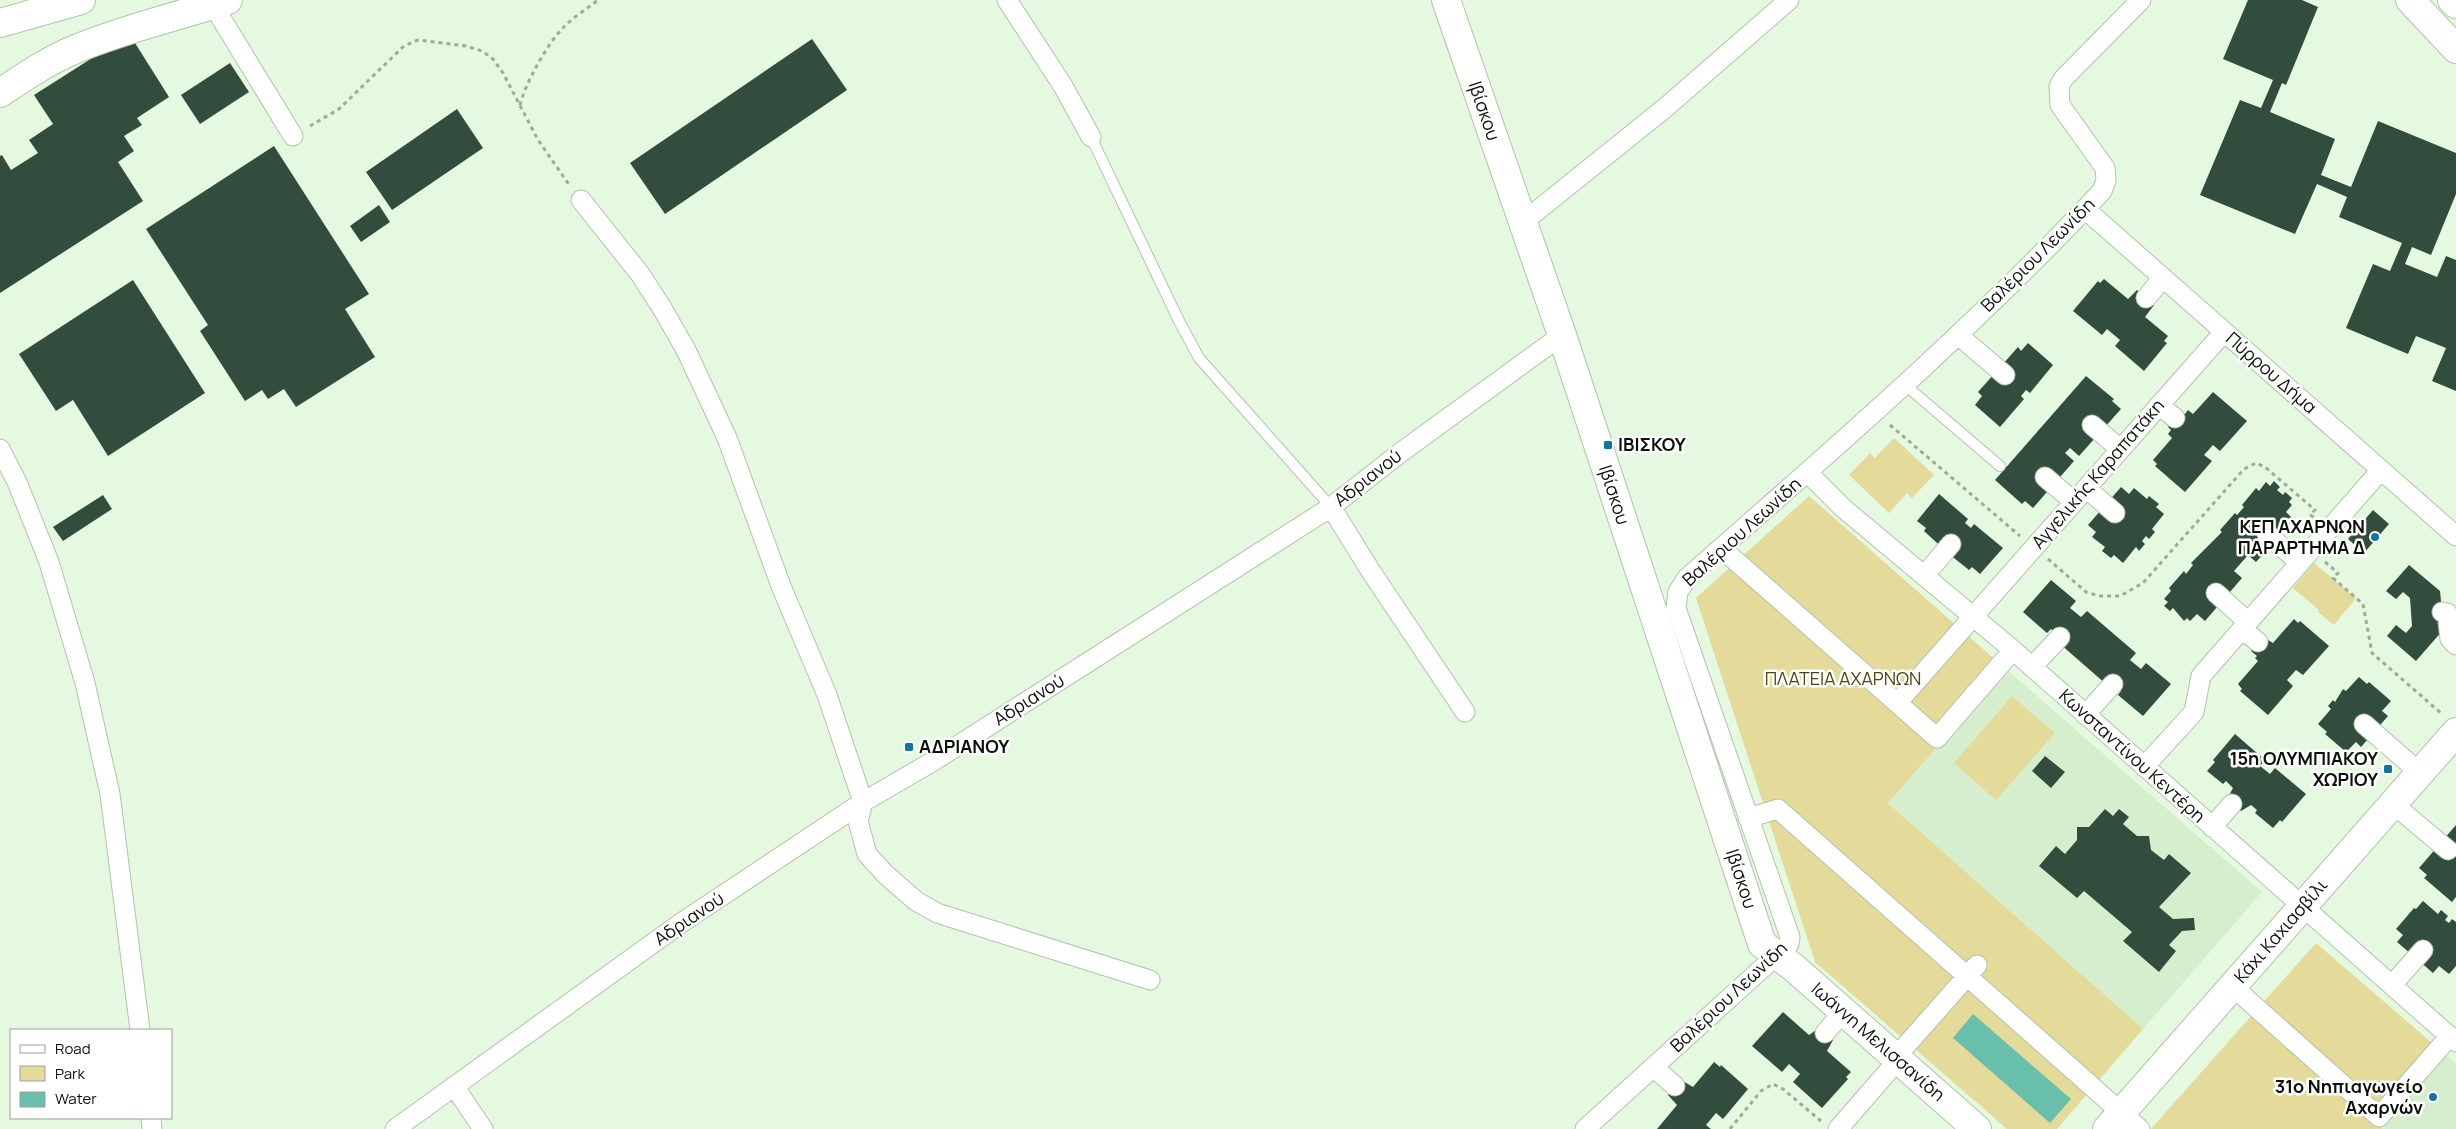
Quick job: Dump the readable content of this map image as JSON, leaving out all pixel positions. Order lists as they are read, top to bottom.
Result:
{
  "streets": {
    "street": [
      "Ιβίσκου",
      "Βαλέριου Λεωνίδη",
      "Πύρρου Δήμα",
      "Αγγελικής Καραπατάκη",
      "Αδριανού",
      "Κωνσταντίνου Κεντέρη",
      "Κάχι Καχιασβίλι",
      "Ιωάννη Μελισσανίδη"
    ]
  },
  "crossings": [
    ["Ιβίσκου", "Βαλέριου Λεωνίδη"],
    ["Ιβίσκου", "Αδριανού"],
    ["Ιβίσκου", "Ιωάννη Μελισσανίδη"],
    ["Βαλέριου Λεωνίδη", "Πύρρου Δήμα"],
    ["Βαλέριου Λεωνίδη", "Κωνσταντίνου Κεντέρη"],
    ["Βαλέριου Λεωνίδη", "Ιωάννη Μελισσανίδη"],
    ["Πύρρου Δήμα", "Αγγελικής Καραπατάκη"],
    ["Αγγελικής Καραπατάκη", "Κωνσταντίνου Κεντέρη"],
    ["Κωνσταντίνου Κεντέρη", "Κάχι Καχιασβίλι"]
  ],
  "parks": ["ΠΛΑΤΕΙΑ ΑΧΑΡΝΩΝ"],
  "places": {
    "transit": ["ΙΒΙΣΚΟΥ", "ΑΔΡΙΑΝΟΥ", "15η ΟΛΥΜΠΙΑΚΟΥ ΧΩΡΙΟΥ"],
    "other": ["ΚΕΠ ΑΧΑΡΝΩΝ ΠΑΡΑΡΤΗΜΑ Δ", "31ο Νηπιαγωγείο Αχαρνών"]
  },
  "legend": ["Road", "Park", "Water"]
}
